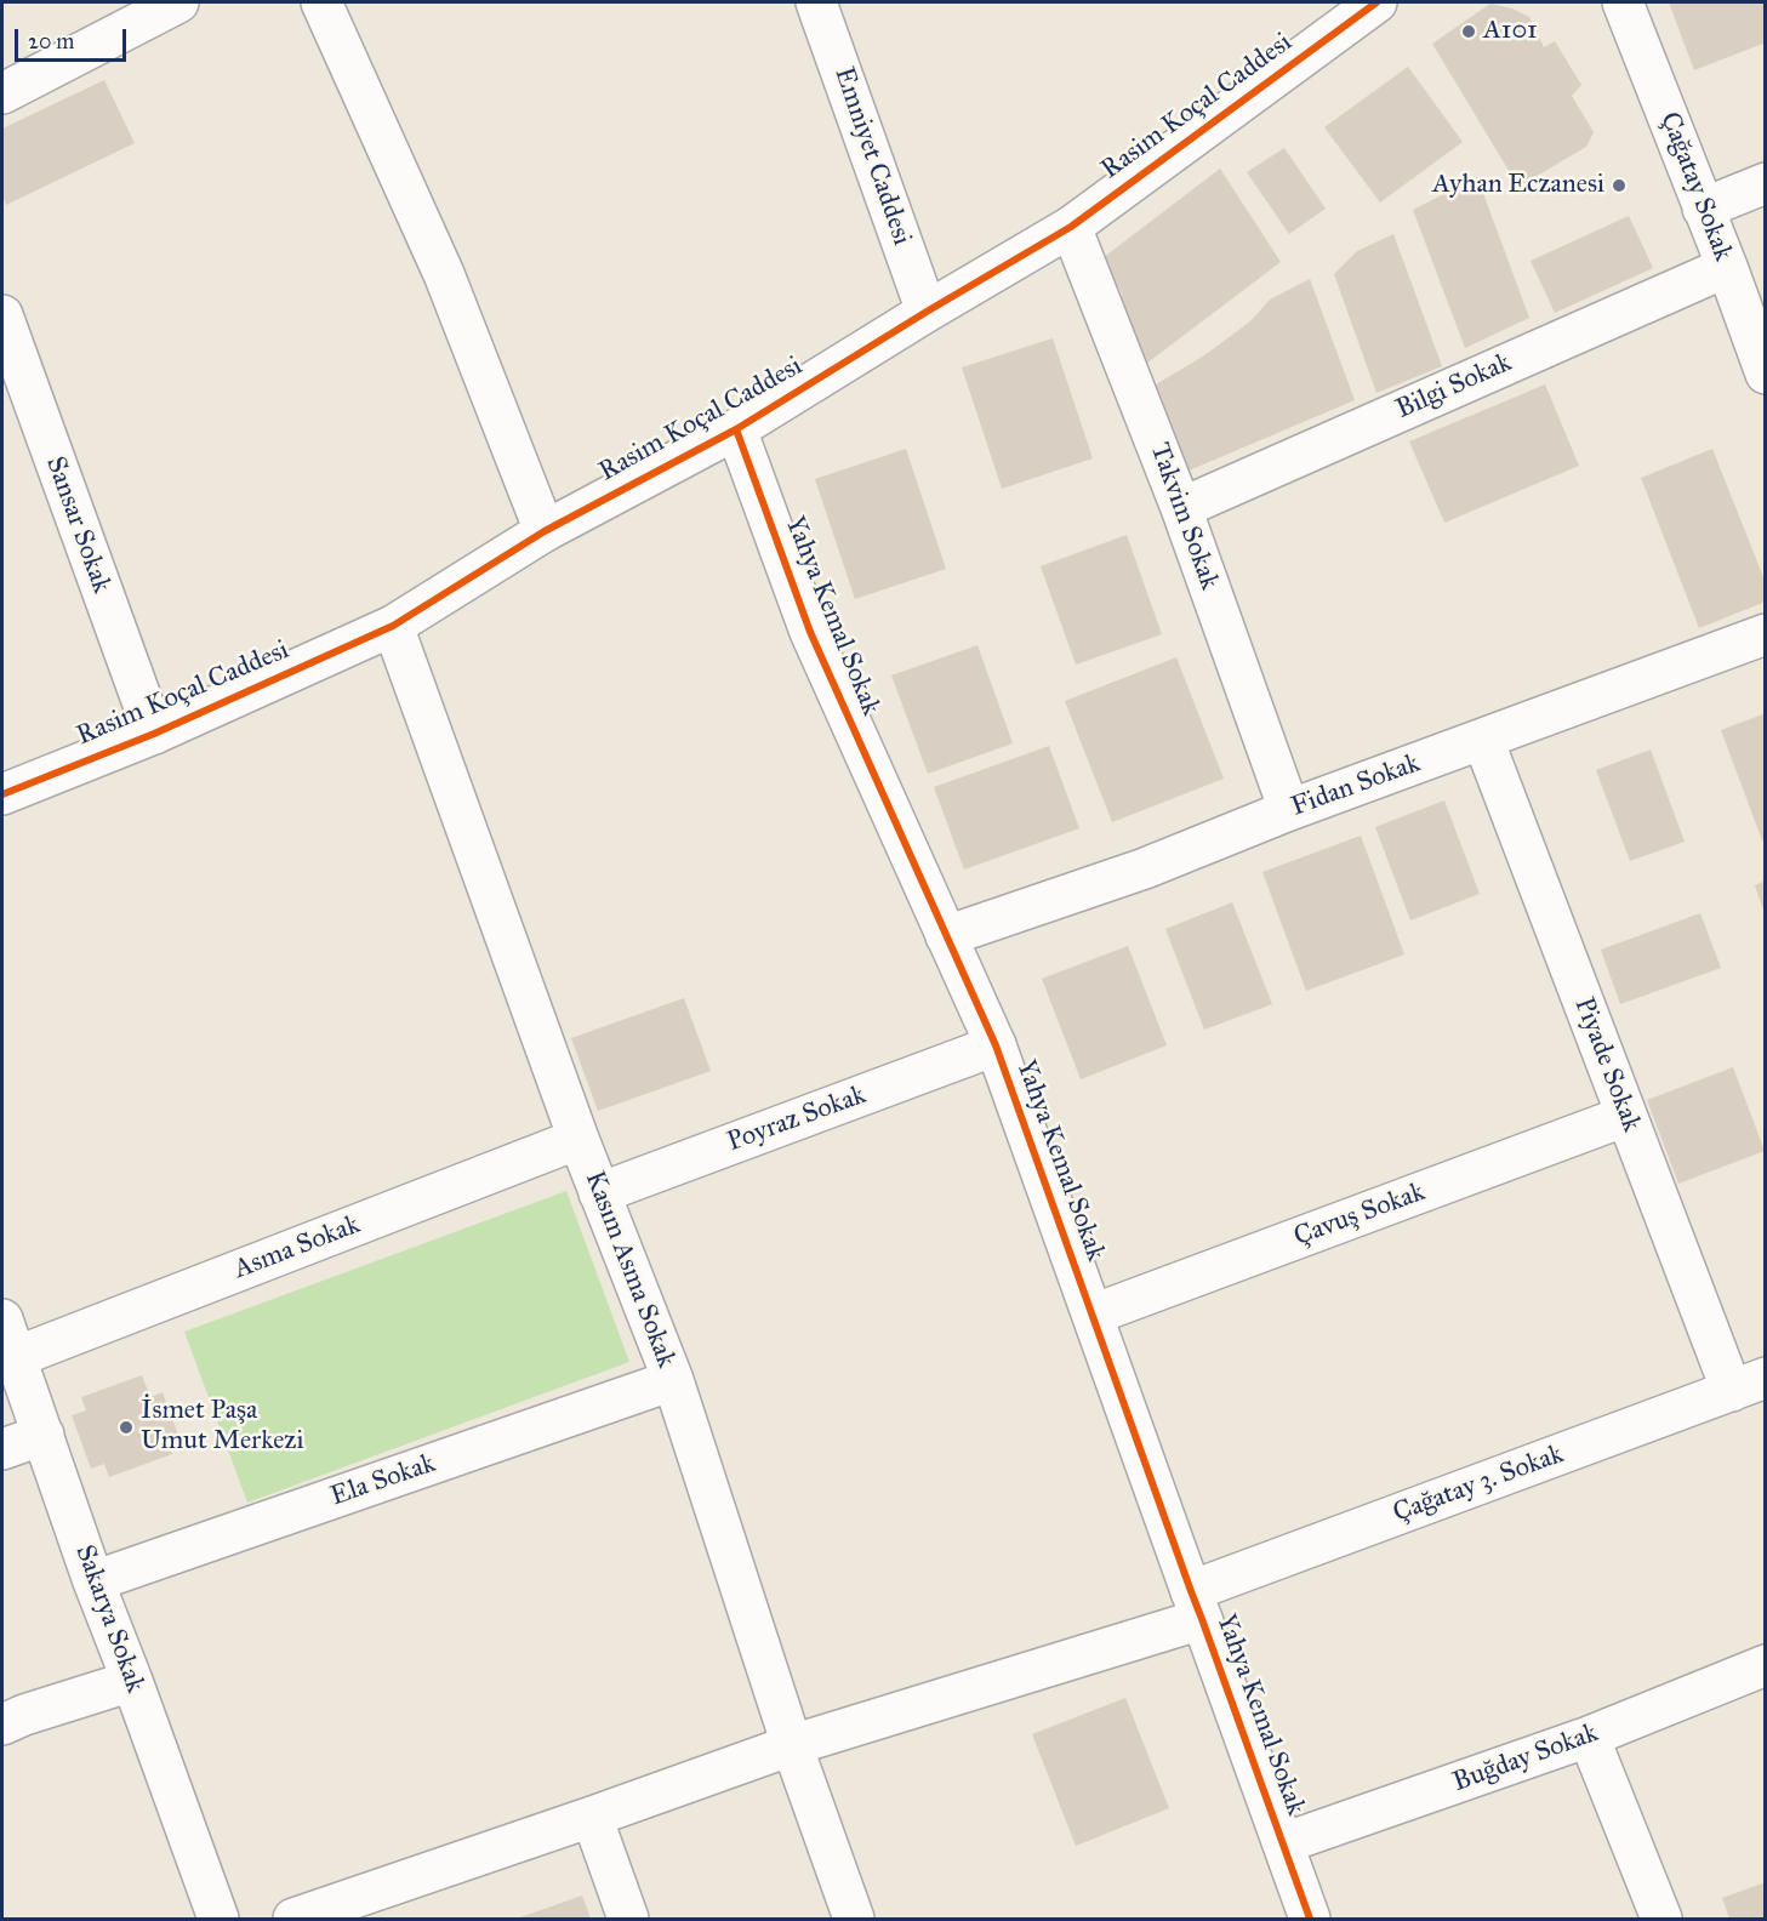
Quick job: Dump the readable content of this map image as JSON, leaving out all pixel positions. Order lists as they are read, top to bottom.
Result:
{
  "streets": {
    "street": [
      "Rasim Koçal Caddesi",
      "Emniyet Caddesi",
      "Çağatay Sokak",
      "Bilgi Sokak",
      "Takvim Sokak",
      "Sansar Sokak",
      "Yahya Kemal Sokak",
      "Fidan Sokak",
      "Piyade Sokak",
      "Poyraz Sokak",
      "Çavuş Sokak",
      "Asma Sokak",
      "Kasım Asma Sokak",
      "Ela Sokak",
      "Çağatay 3. Sokak",
      "Sakarya Sokak",
      "Buğday Sokak"
    ]
  },
  "crossings": [
    ["Rasim Koçal Caddesi", "Emniyet Caddesi"],
    ["Rasim Koçal Caddesi", "Takvim Sokak"],
    ["Rasim Koçal Caddesi", "Sansar Sokak"],
    ["Rasim Koçal Caddesi", "Yahya Kemal Sokak"],
    ["Rasim Koçal Caddesi", "Kasım Asma Sokak"],
    ["Çağatay Sokak", "Bilgi Sokak"],
    ["Bilgi Sokak", "Takvim Sokak"],
    ["Takvim Sokak", "Fidan Sokak"],
    ["Yahya Kemal Sokak", "Fidan Sokak"],
    ["Yahya Kemal Sokak", "Poyraz Sokak"],
    ["Yahya Kemal Sokak", "Çavuş Sokak"],
    ["Yahya Kemal Sokak", "Çağatay 3. Sokak"],
    ["Yahya Kemal Sokak", "Buğday Sokak"],
    ["Fidan Sokak", "Piyade Sokak"],
    ["Piyade Sokak", "Çavuş Sokak"],
    ["Piyade Sokak", "Çağatay 3. Sokak"],
    ["Poyraz Sokak", "Kasım Asma Sokak"],
    ["Asma Sokak", "Kasım Asma Sokak"],
    ["Asma Sokak", "Sakarya Sokak"],
    ["Kasım Asma Sokak", "Ela Sokak"],
    ["Kasım Asma Sokak", "Çağatay 3. Sokak"],
    ["Ela Sokak", "Sakarya Sokak"]
  ],
  "places": ["A101", "Ayhan Eczanesi", "İsmet Paşa Umut Merkezi"],
  "scale_bar": "20 m"
}
